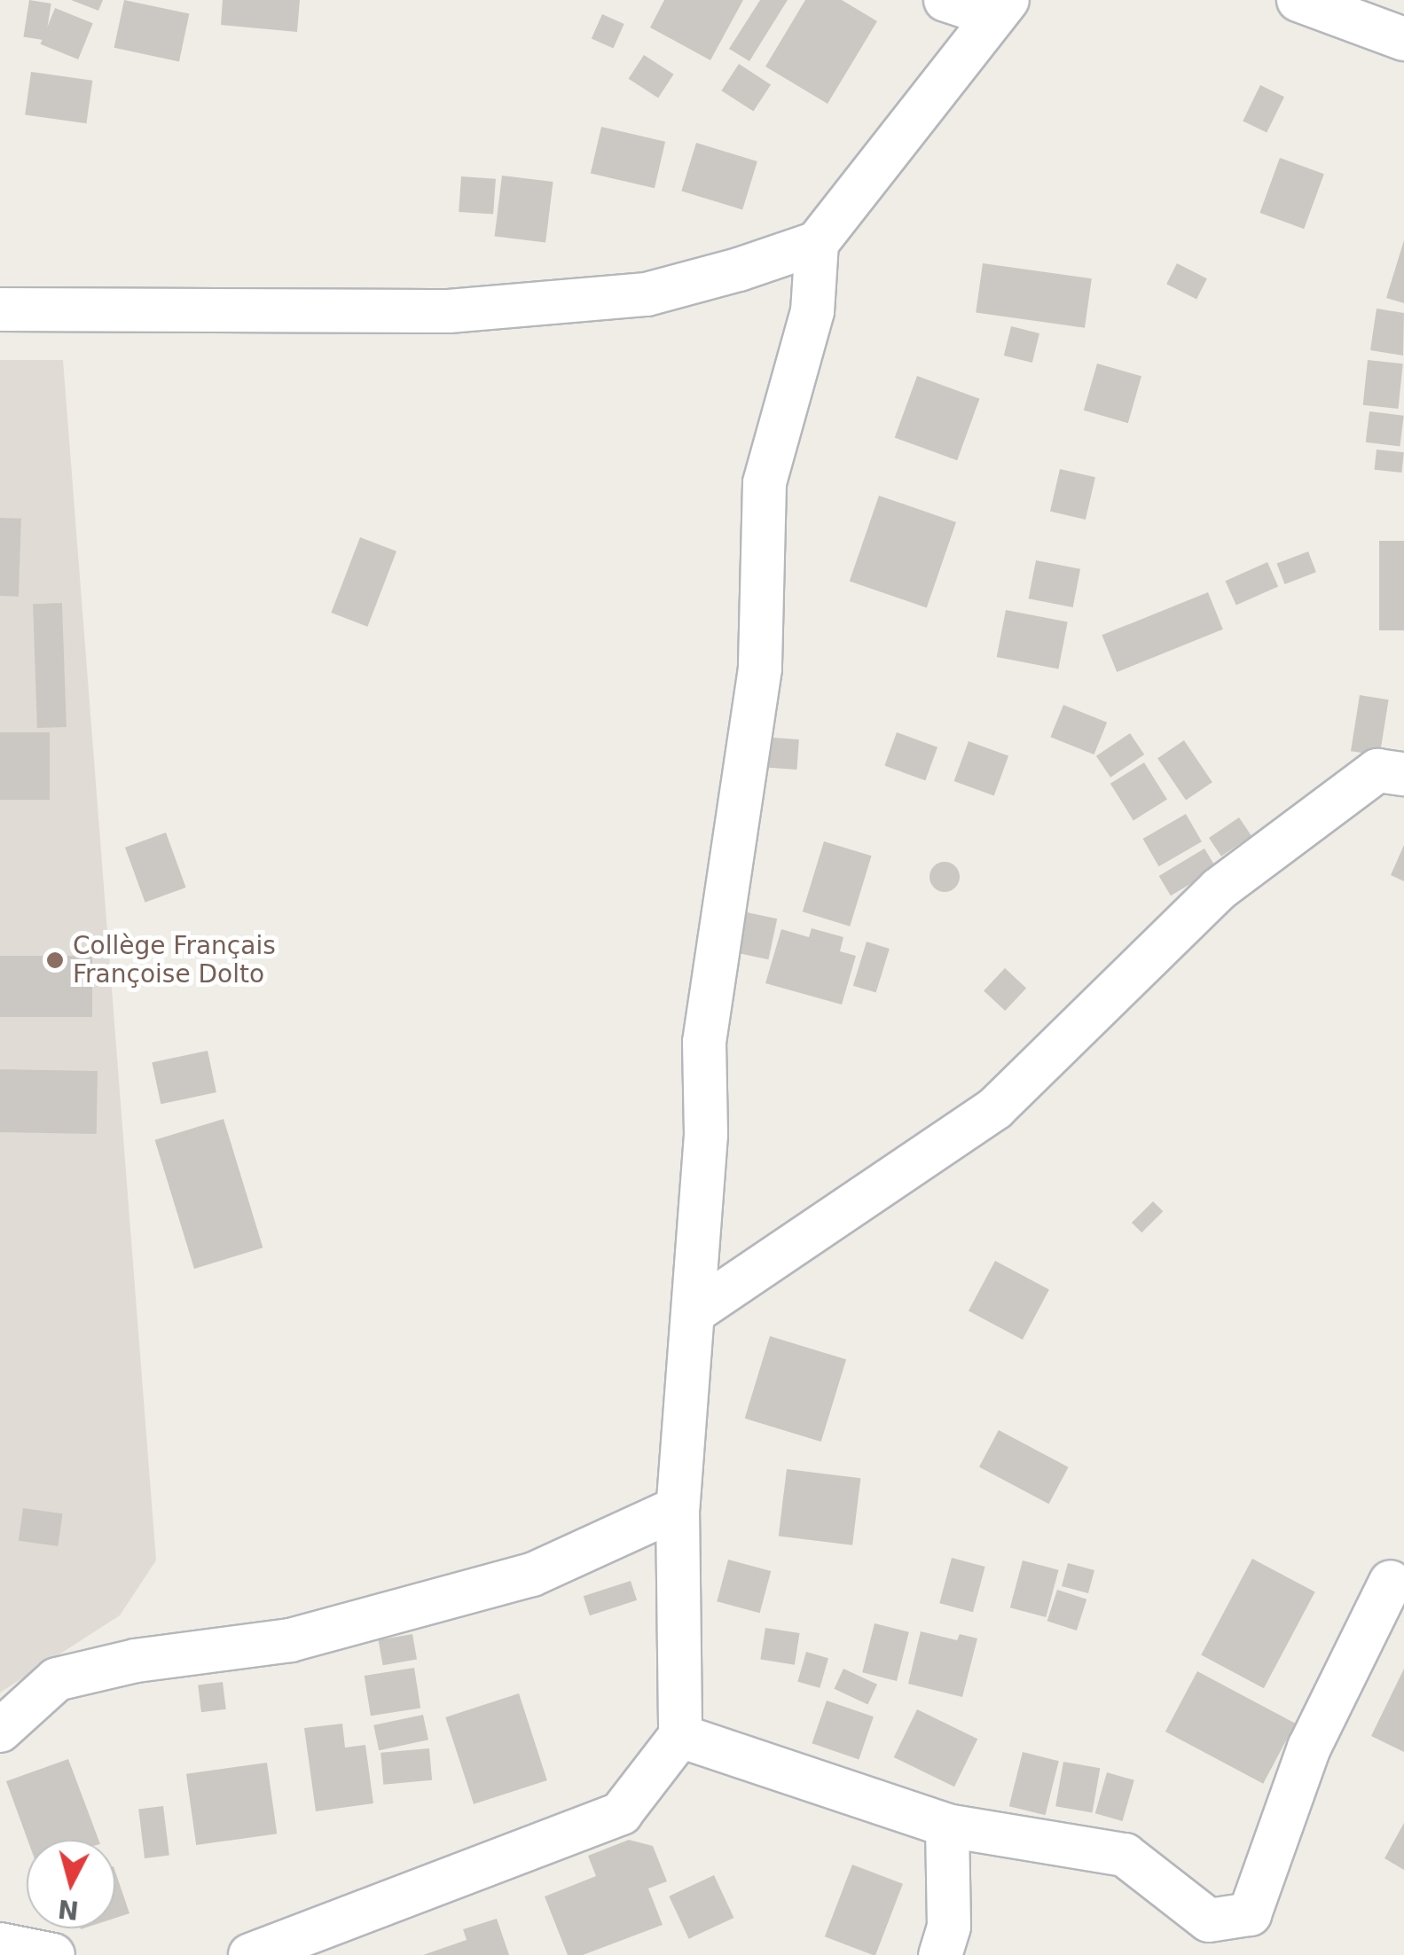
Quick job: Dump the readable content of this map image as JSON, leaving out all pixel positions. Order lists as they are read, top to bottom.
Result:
{
  "places": ["Collège Français Françoise Dolto"],
  "north": "bottom"
}
